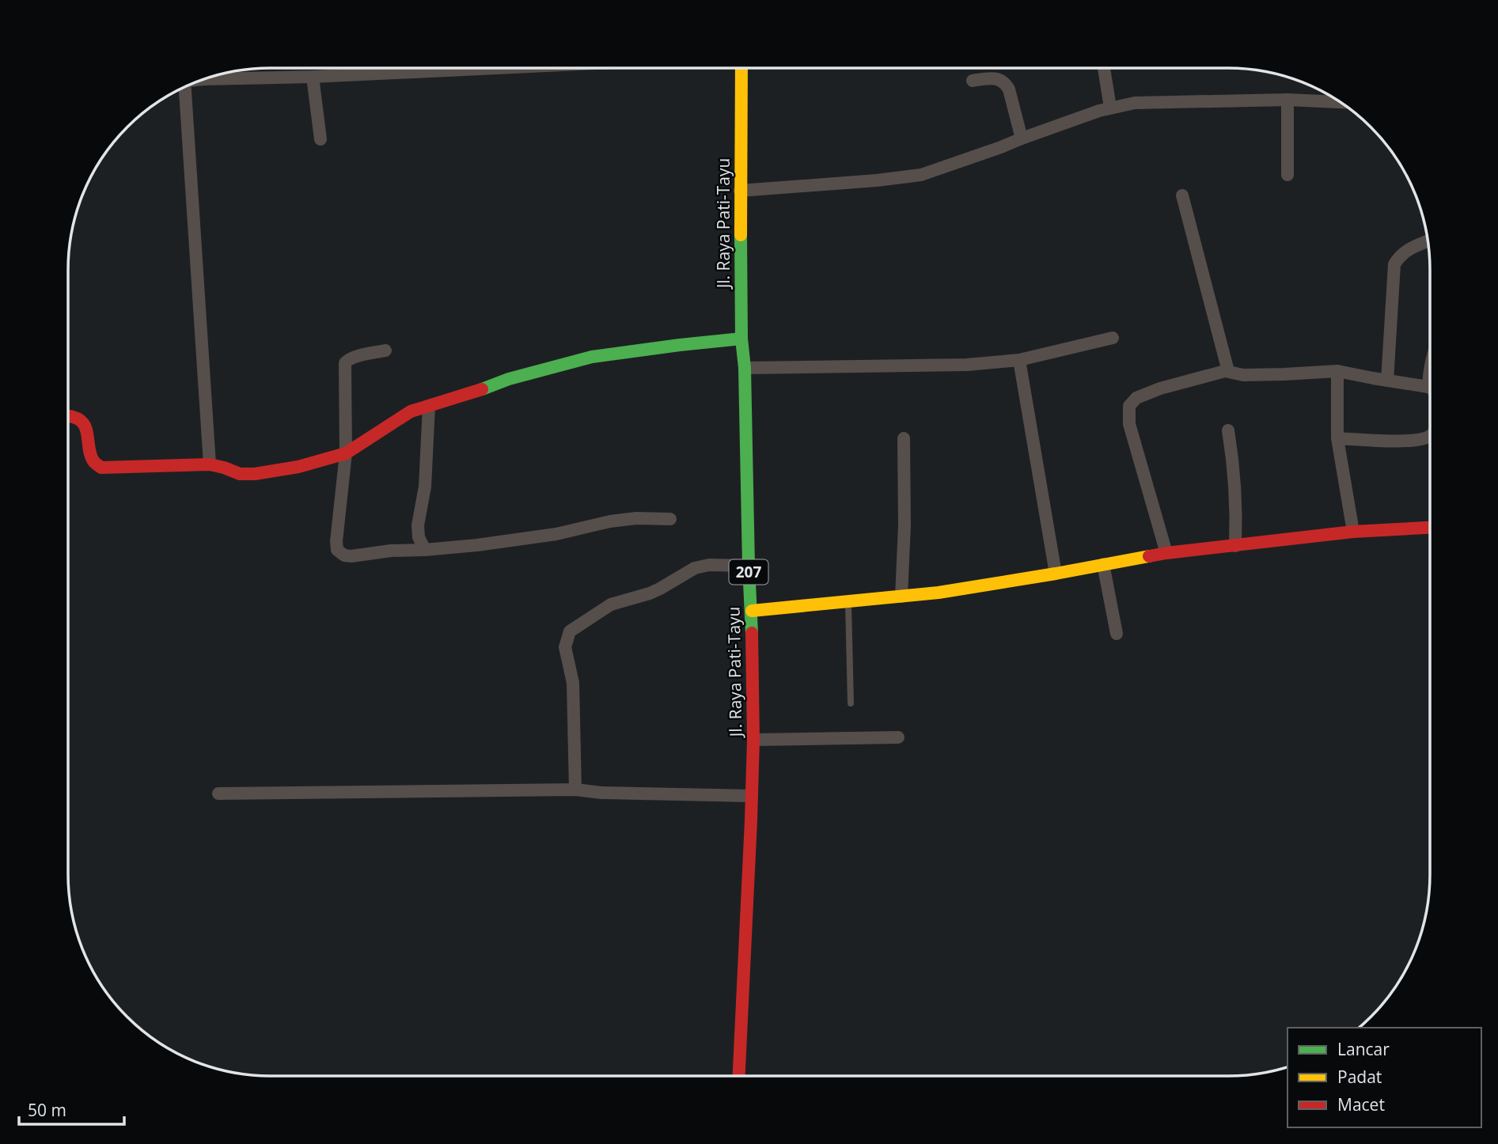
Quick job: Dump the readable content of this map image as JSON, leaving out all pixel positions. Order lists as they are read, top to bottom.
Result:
{
  "streets": {
    "street": ["Jl. Raya Pati-Tayu", "207"]
  },
  "legend": ["Lancar", "Padat", "Macet"],
  "scale_bar": "50 m"
}
